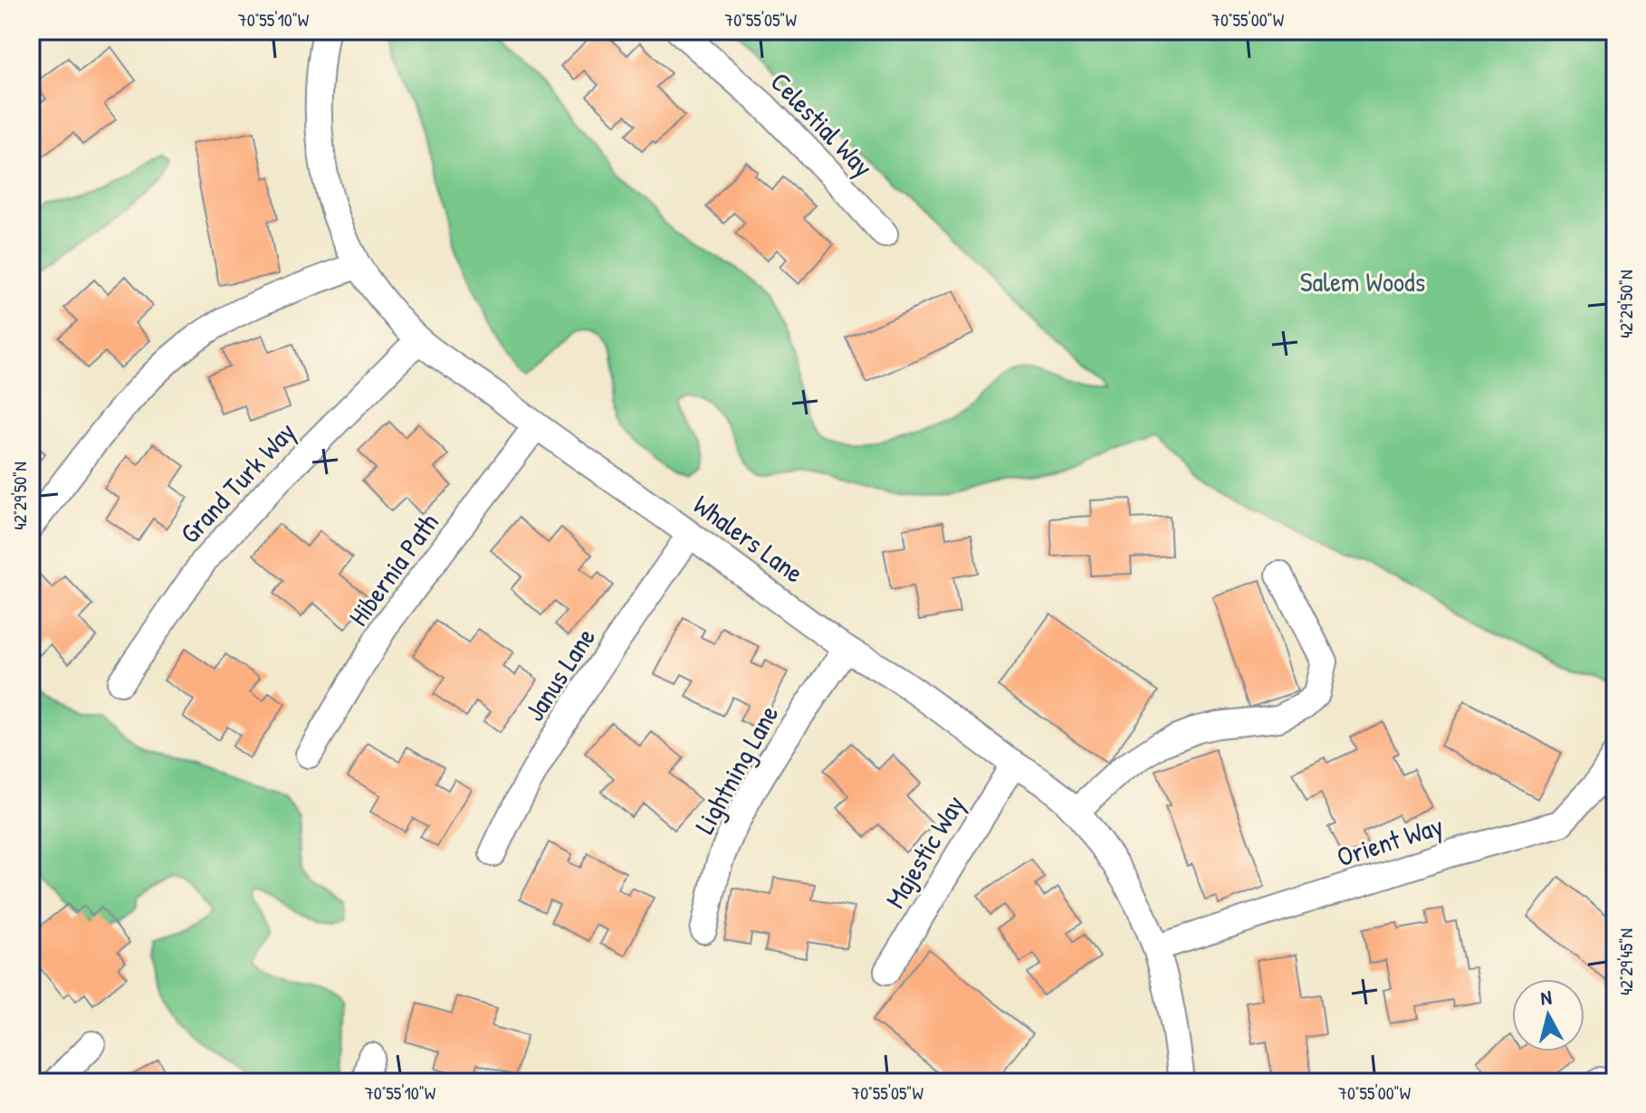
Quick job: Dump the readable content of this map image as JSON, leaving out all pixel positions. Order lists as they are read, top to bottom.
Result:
{
  "streets": {
    "street": [
      "Celestial Way",
      "Grand Turk Way",
      "Whalers Lane",
      "Hibernia Path",
      "Janus Lane",
      "Lightning Lane",
      "Orient Way",
      "Majestic Way"
    ]
  },
  "crossings": [
    ["Grand Turk Way", "Whalers Lane"],
    ["Whalers Lane", "Hibernia Path"],
    ["Whalers Lane", "Janus Lane"],
    ["Whalers Lane", "Lightning Lane"],
    ["Whalers Lane", "Orient Way"],
    ["Whalers Lane", "Majestic Way"]
  ],
  "parks": ["Salem Woods"],
  "north": "top",
  "coordinates": [
    "70°55'10\"W",
    "70°55'05\"W",
    "70°55'00\"W",
    "42°29'50\"N",
    "42°29'45\"N"
  ]
}
